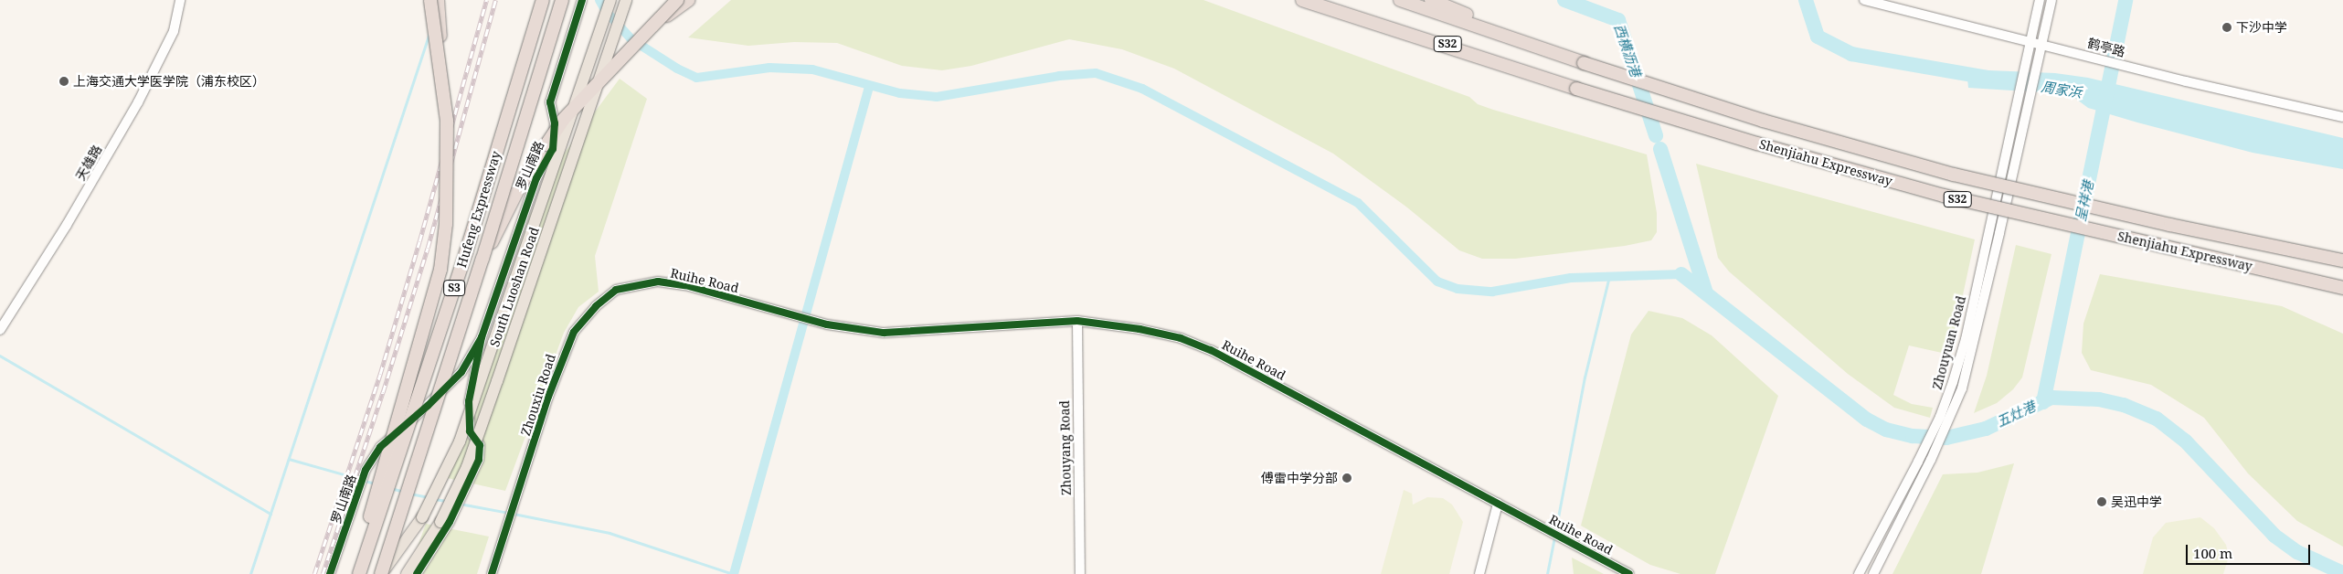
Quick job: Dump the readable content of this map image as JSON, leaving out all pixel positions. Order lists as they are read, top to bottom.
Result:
{
  "streets": {
    "highway": [
      "S32",
      "Shenjiahu Expressway",
      "Hufeng Expressway",
      "S3"
    ],
    "main road": ["South Luoshan Road"],
    "street": [
      "鹤亭路",
      "天雄路",
      "罗山南路",
      "Ruihe Road",
      "Zhouyuan Road",
      "Zhouxiu Road",
      "Zhouyang Road"
    ]
  },
  "crossings": [
    ["鹤亭路", "Zhouyuan Road"],
    ["Hufeng Expressway", "South Luoshan Road"],
    ["Ruihe Road", "Zhouxiu Road"],
    ["Ruihe Road", "Zhouyang Road"]
  ],
  "water": [
    "西横沥港",
    "周家浜",
    "呈祥港",
    "五灶港"
  ],
  "places": [
    "下沙中学",
    "上海交通大学医学院（浦东校区）",
    "傅雷中学分部",
    "吴迅中学"
  ],
  "scale_bar": "100 m"
}
